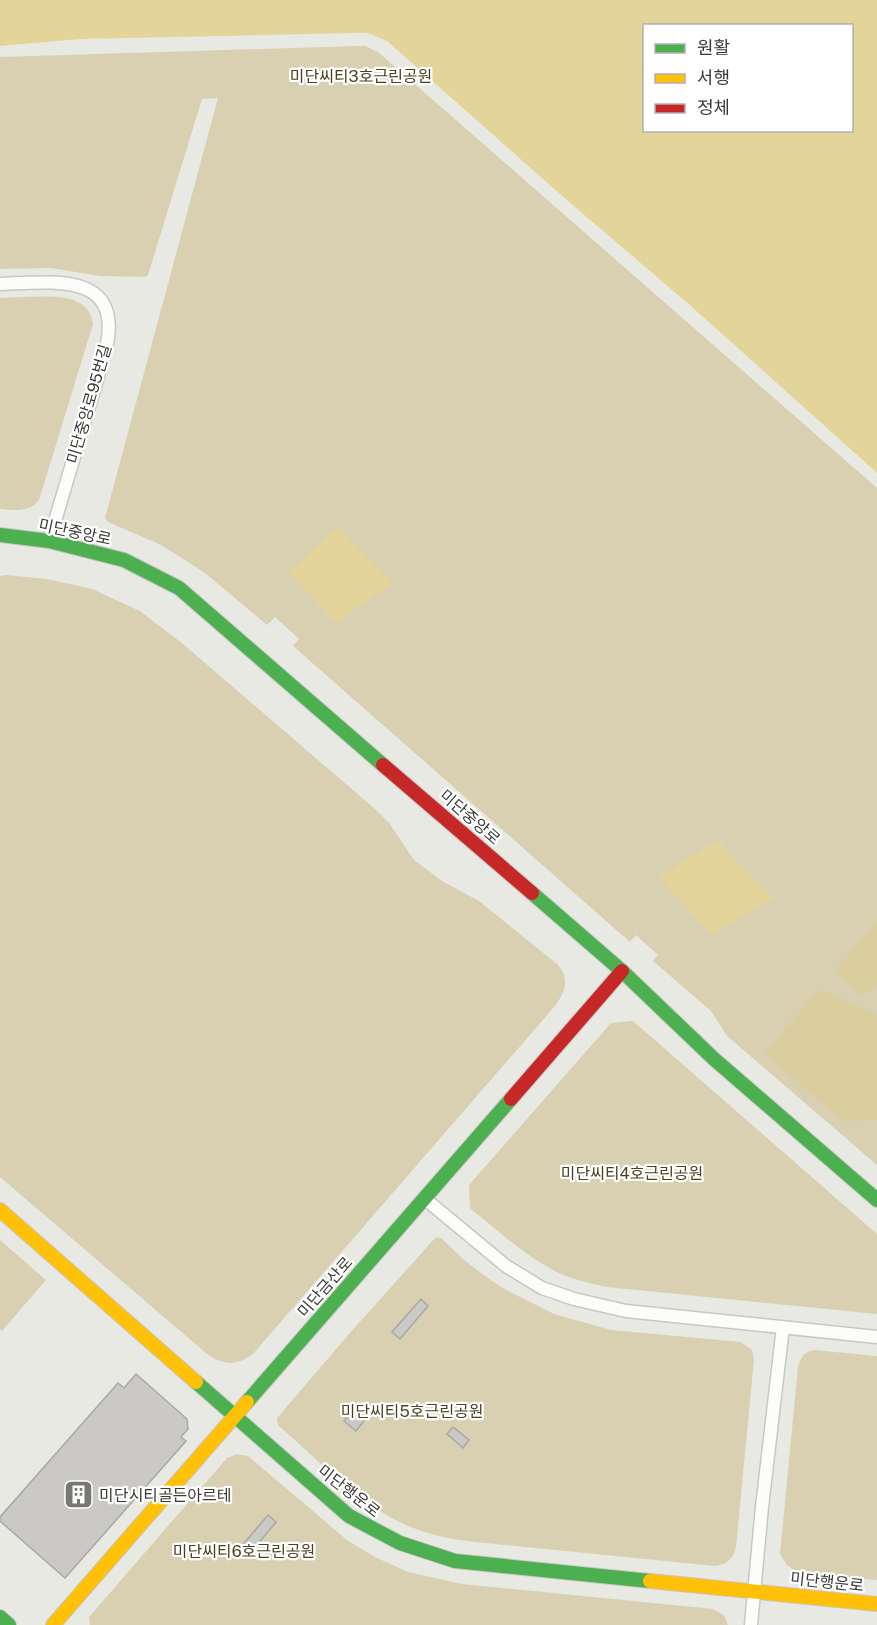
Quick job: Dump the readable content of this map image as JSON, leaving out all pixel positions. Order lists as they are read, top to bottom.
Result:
{
  "streets": {
    "street": [
      "미단중앙로95번길",
      "미단중앙로",
      "미단금산로",
      "미단행운로"
    ]
  },
  "crossings": [
    ["미단중앙로95번길", "미단중앙로"],
    ["미단중앙로", "미단금산로"],
    ["미단금산로", "미단행운로"]
  ],
  "parks": [
    "미단씨티3호근린공원",
    "미단씨티4호근린공원",
    "미단씨티5호근린공원",
    "미단씨티6호근린공원"
  ],
  "places": {
    "building": ["미단시티골든아르테"]
  },
  "legend": ["원활", "서행", "정체"]
}
